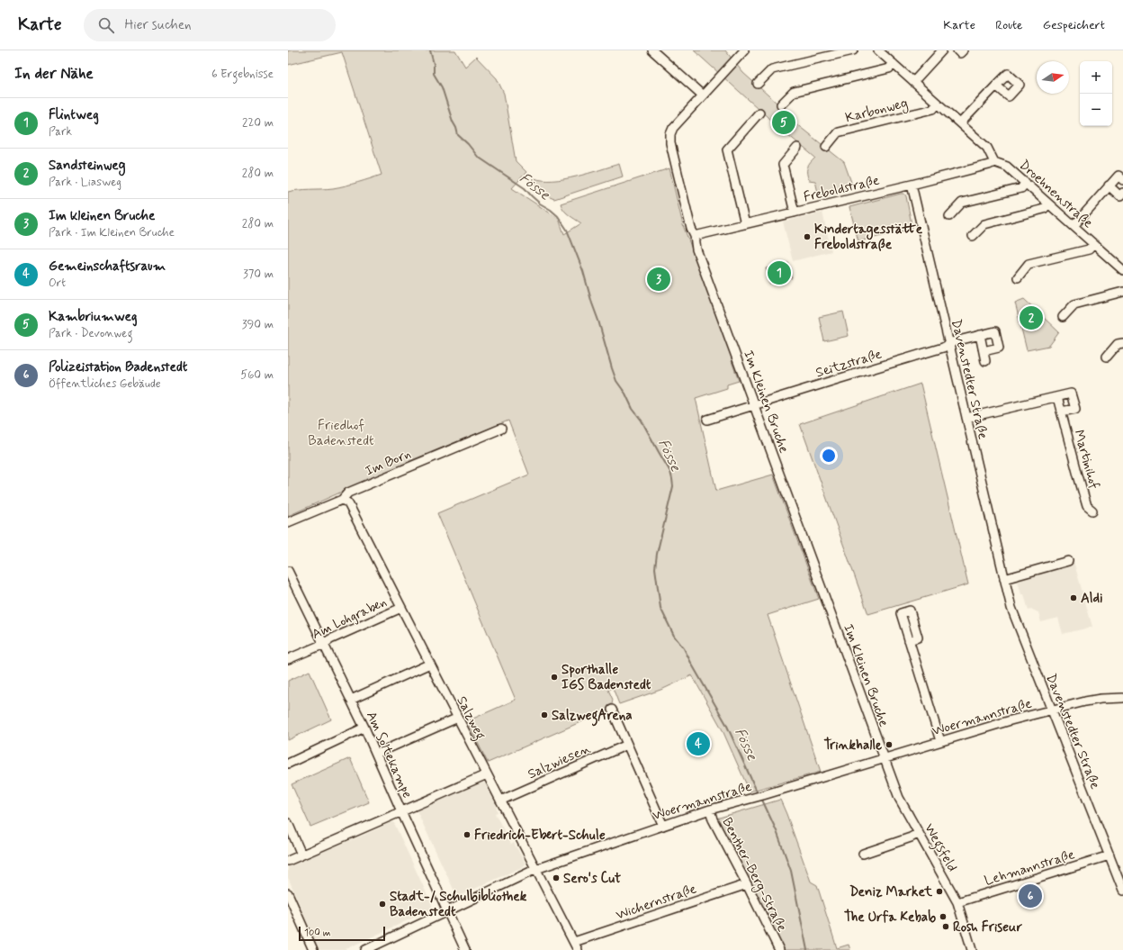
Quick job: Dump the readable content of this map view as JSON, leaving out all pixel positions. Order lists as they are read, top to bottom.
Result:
{
  "streets": {
    "street": [
      "Karbonweg",
      "Freboldstraße",
      "Droehnenstraße",
      "Seitzstraße",
      "Davenstedter Straße",
      "Im Kleinen Bruche",
      "Martinihof",
      "Im Born",
      "Am Lohgraben",
      "Woermannstraße",
      "Salzweg",
      "Am Soltekampe",
      "Salzwiesen",
      "Wegsfeld",
      "Lehmannstraße",
      "Benther-Berg-Straße",
      "Wichernstraße"
    ]
  },
  "crossings": [
    ["Freboldstraße", "Droehnenstraße"],
    ["Freboldstraße", "Davenstedter Straße"],
    ["Freboldstraße", "Im Kleinen Bruche"],
    ["Seitzstraße", "Davenstedter Straße"],
    ["Seitzstraße", "Im Kleinen Bruche"],
    ["Davenstedter Straße", "Woermannstraße"],
    ["Davenstedter Straße", "Lehmannstraße"],
    ["Im Kleinen Bruche", "Woermannstraße"],
    ["Im Kleinen Bruche", "Wegsfeld"],
    ["Im Born", "Salzweg"],
    ["Am Lohgraben", "Salzweg"],
    ["Am Lohgraben", "Am Soltekampe"],
    ["Woermannstraße", "Salzweg"],
    ["Woermannstraße", "Am Soltekampe"],
    ["Woermannstraße", "Wegsfeld"],
    ["Woermannstraße", "Benther-Berg-Straße"],
    ["Salzweg", "Salzwiesen"],
    ["Salzweg", "Wichernstraße"],
    ["Wegsfeld", "Lehmannstraße"],
    ["Benther-Berg-Straße", "Wichernstraße"]
  ],
  "water": ["Fösse"],
  "parks": ["Friedhof Badenstedt"],
  "places": [
    "Kindertagesstätte Freboldstraße",
    "Aldi",
    "Sporthalle IGS Badenstedt",
    "SalzwegArena",
    "Trinkhalle",
    "Friedrich-Ebert-Schule",
    "Sero's Cut",
    "Deniz Market",
    "Stadt-/ Schulbibliothek Badenstedt",
    "The Urfa Kebab",
    "Rosh Friseur"
  ],
  "scale_bar": "100 m",
  "north": "right",
  "page": {
    "header": "Karte",
    "search": "Hier suchen",
    "nav": ["Karte", "Route", "Gespeichert"],
    "heading": ["In der Nähe", "6 Ergebnisse"],
    "map_buttons": ["+", "−"],
    "list": [
      {
        "mark": "1",
        "name": "Flintweg",
        "note": "Park",
        "value": "220 m"
      },
      {
        "mark": "2",
        "name": "Sandsteinweg",
        "note": "Park · Liasweg",
        "value": "280 m"
      },
      {
        "mark": "3",
        "name": "Im kleinen Bruche",
        "note": "Park · Im Kleinen Bruche",
        "value": "280 m"
      },
      {
        "mark": "4",
        "name": "Gemeinschaftsraum",
        "note": "Ort",
        "value": "370 m"
      },
      {
        "mark": "5",
        "name": "Kambriumweg",
        "note": "Park · Devonweg",
        "value": "390 m"
      },
      {
        "mark": "6",
        "name": "Polizeistation Badenstedt",
        "note": "Öffentliches Gebäude",
        "value": "560 m"
      }
    ],
    "pins": [
      "5",
      "1",
      "3",
      "2",
      "4",
      "6"
    ],
    "scale": "100 m"
  }
}
